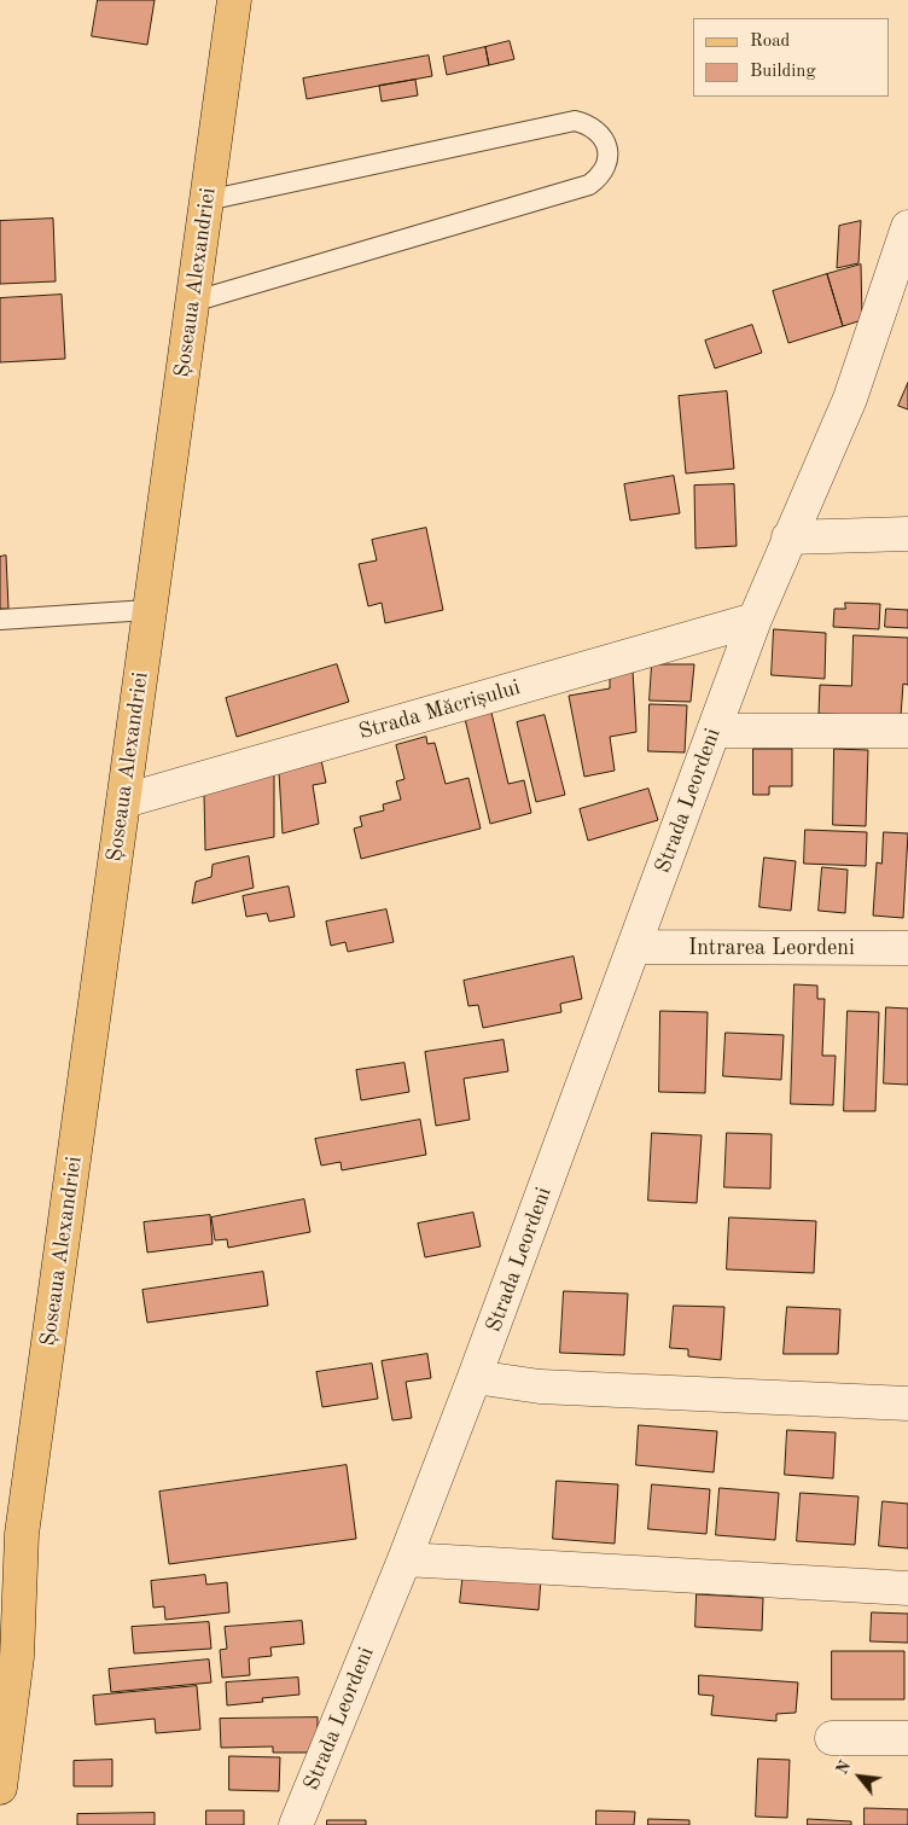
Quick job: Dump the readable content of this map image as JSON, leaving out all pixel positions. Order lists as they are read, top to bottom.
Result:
{
  "streets": {
    "main road": ["Șoseaua Alexandriei"],
    "street": ["Strada Măcrișului", "Strada Leordeni", "Intrarea Leordeni"]
  },
  "crossings": [
    ["Șoseaua Alexandriei", "Strada Măcrișului"],
    ["Strada Măcrișului", "Strada Leordeni"],
    ["Strada Leordeni", "Intrarea Leordeni"]
  ],
  "legend": ["Road", "Building"],
  "north": "top left"
}
